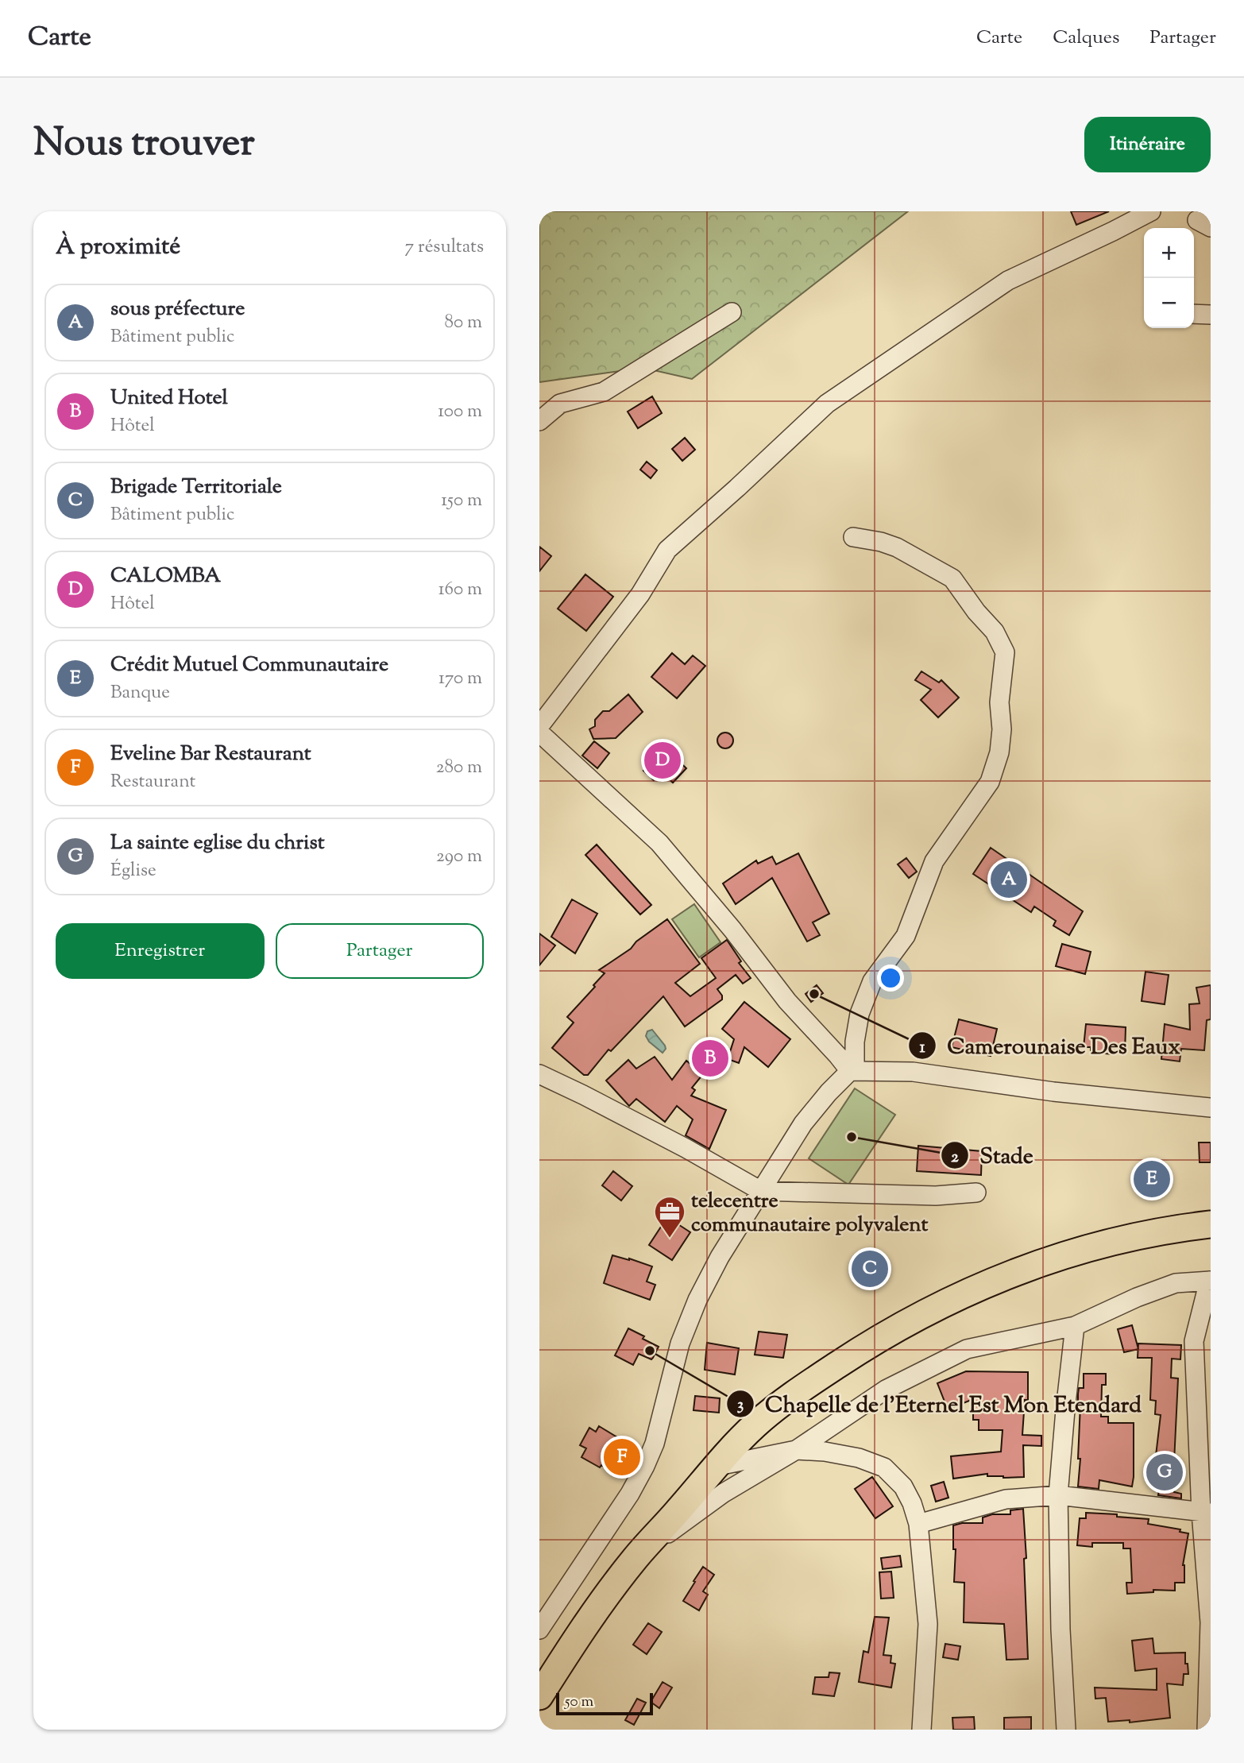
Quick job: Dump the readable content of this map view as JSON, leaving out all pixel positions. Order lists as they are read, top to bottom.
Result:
{
  "places": {
    "other": ["Camerounaise Des Eaux", "Stade", "Chapelle de l'Eternel Est Mon Etendard"],
    "office": ["telecentre communautaire polyvalent"]
  },
  "scale_bar": "50 m",
  "page": {
    "header": "Carte",
    "nav": ["Carte", "Calques", "Partager"],
    "title": "Nous trouver",
    "buttons": [
      "Itinéraire",
      ["Enregistrer", "Partager"]
    ],
    "heading": ["À proximité", "7 résultats"],
    "map_buttons": ["+", "−"],
    "list": [
      {
        "mark": "A",
        "name": "sous préfecture",
        "note": "Bâtiment public",
        "value": "80 m"
      },
      {
        "mark": "B",
        "name": "United Hotel",
        "note": "Hôtel",
        "value": "100 m"
      },
      {
        "mark": "C",
        "name": "Brigade Territoriale",
        "note": "Bâtiment public",
        "value": "150 m"
      },
      {
        "mark": "D",
        "name": "CALOMBA",
        "note": "Hôtel",
        "value": "160 m"
      },
      {
        "mark": "E",
        "name": "Crédit Mutuel Communautaire",
        "note": "Banque",
        "value": "170 m"
      },
      {
        "mark": "F",
        "name": "Eveline Bar Restaurant",
        "note": "Restaurant",
        "value": "280 m"
      },
      {
        "mark": "G",
        "name": "La sainte eglise du christ",
        "note": "Église",
        "value": "290 m"
      }
    ],
    "pins": [
      "D",
      "A",
      "B",
      "E",
      "C",
      "F",
      "G"
    ],
    "scale": "50 m"
  }
}
